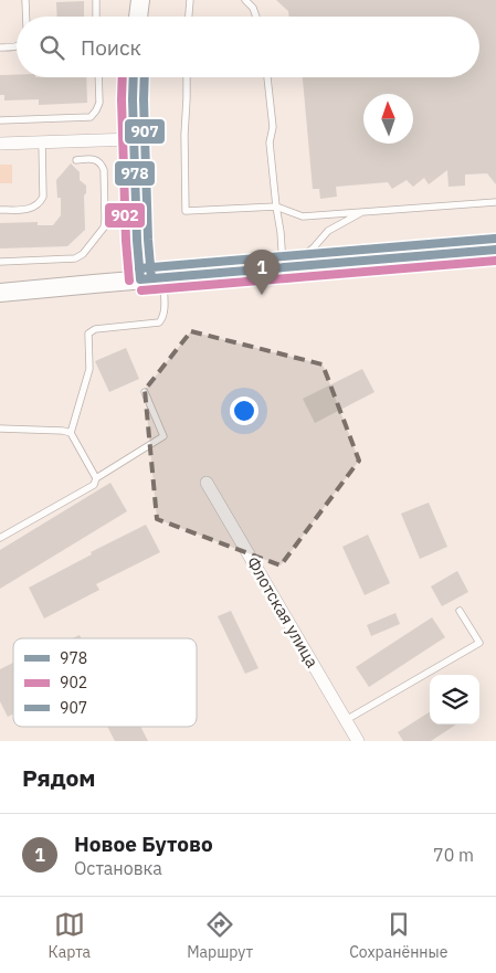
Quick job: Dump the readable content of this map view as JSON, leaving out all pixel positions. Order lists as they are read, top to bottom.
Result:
{
  "streets": {
    "street": ["Флотская улица"]
  },
  "lines": ["transit line 978", "transit line 902", "transit line 907"],
  "legend": ["978", "902", "907"],
  "north": "top",
  "page": {
    "search": "Поиск",
    "pins": "1",
    "heading": "Рядом",
    "list": [
      {
        "mark": "1",
        "name": "Новое Бутово",
        "note": "Остановка",
        "value": "70 m"
      }
    ],
    "nav": ["Карта", "Маршрут", "Сохранённые"]
  }
}
